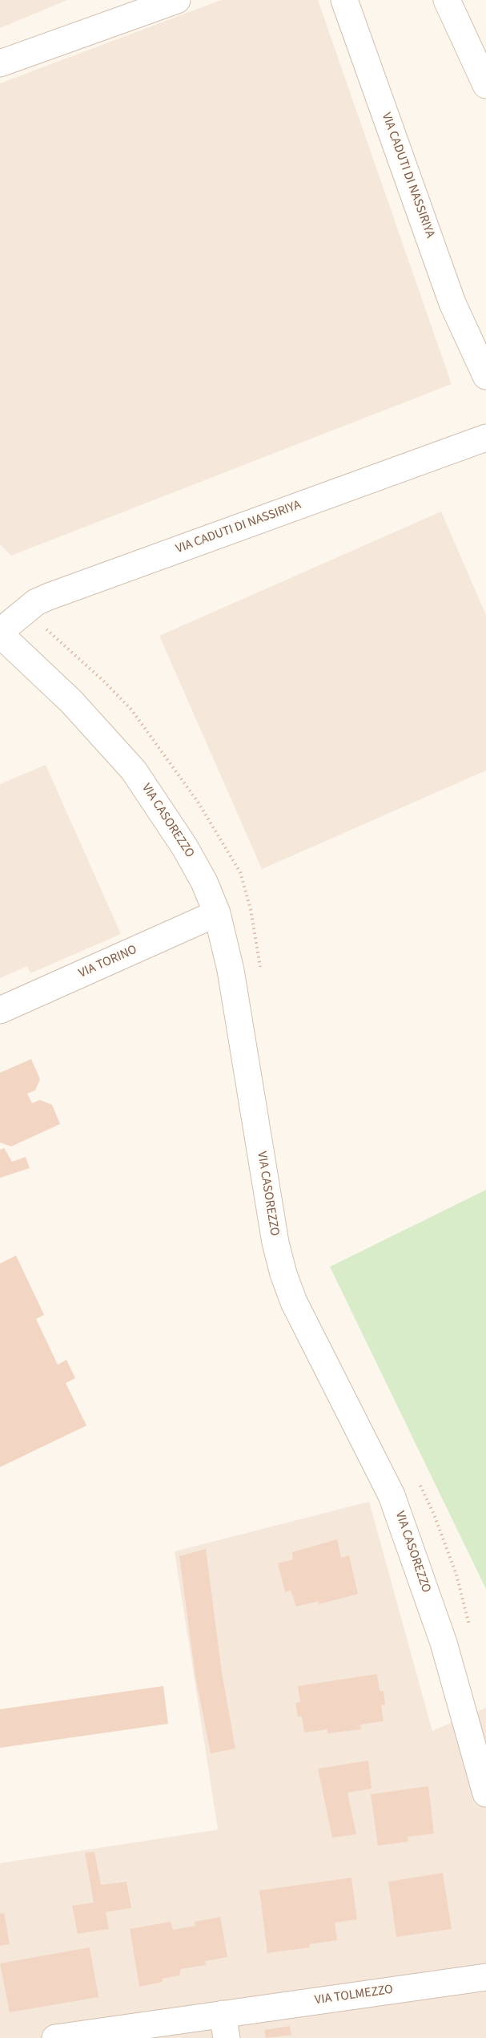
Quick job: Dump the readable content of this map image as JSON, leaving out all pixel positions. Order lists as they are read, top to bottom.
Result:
{
  "streets": {
    "street": [
      "VIA CADUTI DI NASSIRIYA",
      "VIA CASOREZZO",
      "VIA TORINO",
      "VIA TOLMEZZO"
    ]
  },
  "crossings": [
    ["VIA CADUTI DI NASSIRIYA", "VIA CASOREZZO"],
    ["VIA CASOREZZO", "VIA TORINO"]
  ]
}
